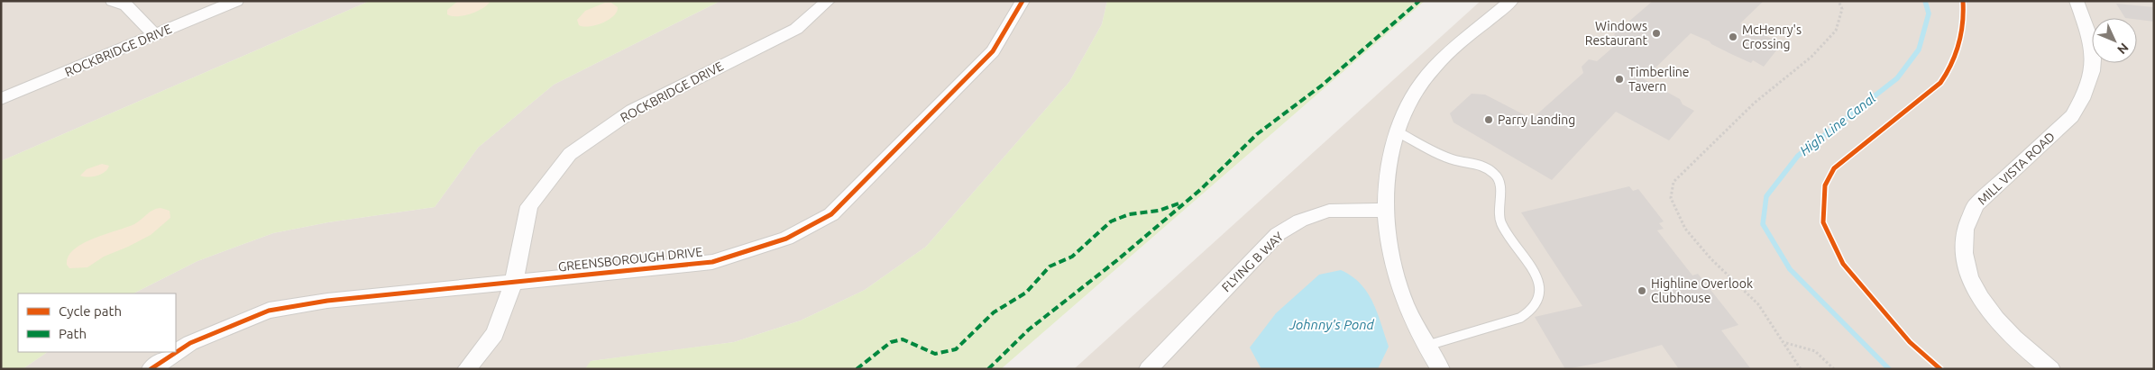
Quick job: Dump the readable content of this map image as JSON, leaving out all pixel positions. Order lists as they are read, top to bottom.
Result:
{
  "streets": {
    "street": [
      "ROCKBRIDGE DRIVE",
      "MILL VISTA ROAD",
      "GREENSBOROUGH DRIVE",
      "FLYING B WAY"
    ]
  },
  "crossings": [
    ["ROCKBRIDGE DRIVE", "GREENSBOROUGH DRIVE"]
  ],
  "water": ["High Line Canal", "Johnny's Pond"],
  "places": [
    "Windows Restaurant",
    "McHenry's Crossing",
    "Timberline Tavern",
    "Parry Landing",
    "Highline Overlook Clubhouse"
  ],
  "legend": ["Cycle path", "Path"],
  "north": "bottom right"
}
